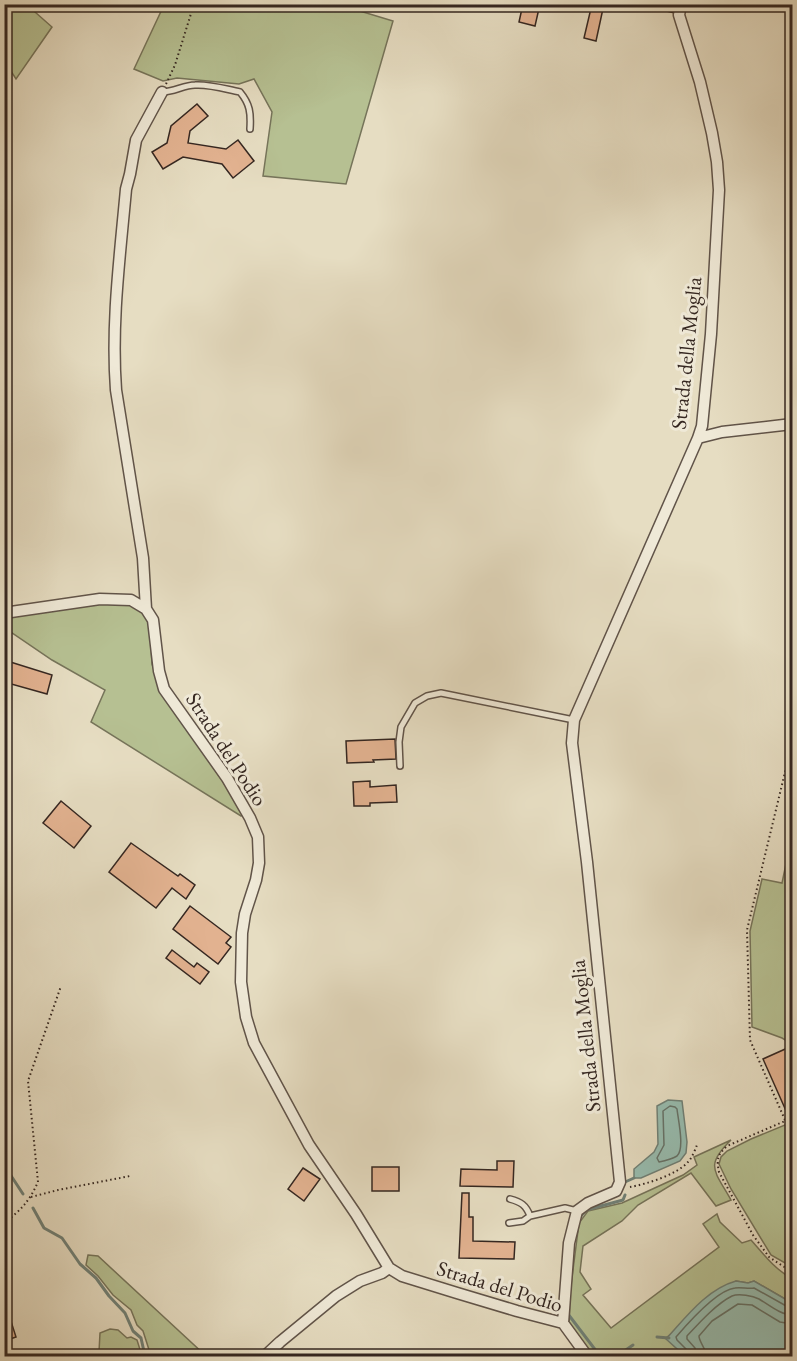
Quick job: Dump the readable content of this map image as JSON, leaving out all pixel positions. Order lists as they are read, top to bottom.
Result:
{
  "streets": {
    "street": ["Strada della Moglia", "Strada del Podio"]
  }
}
